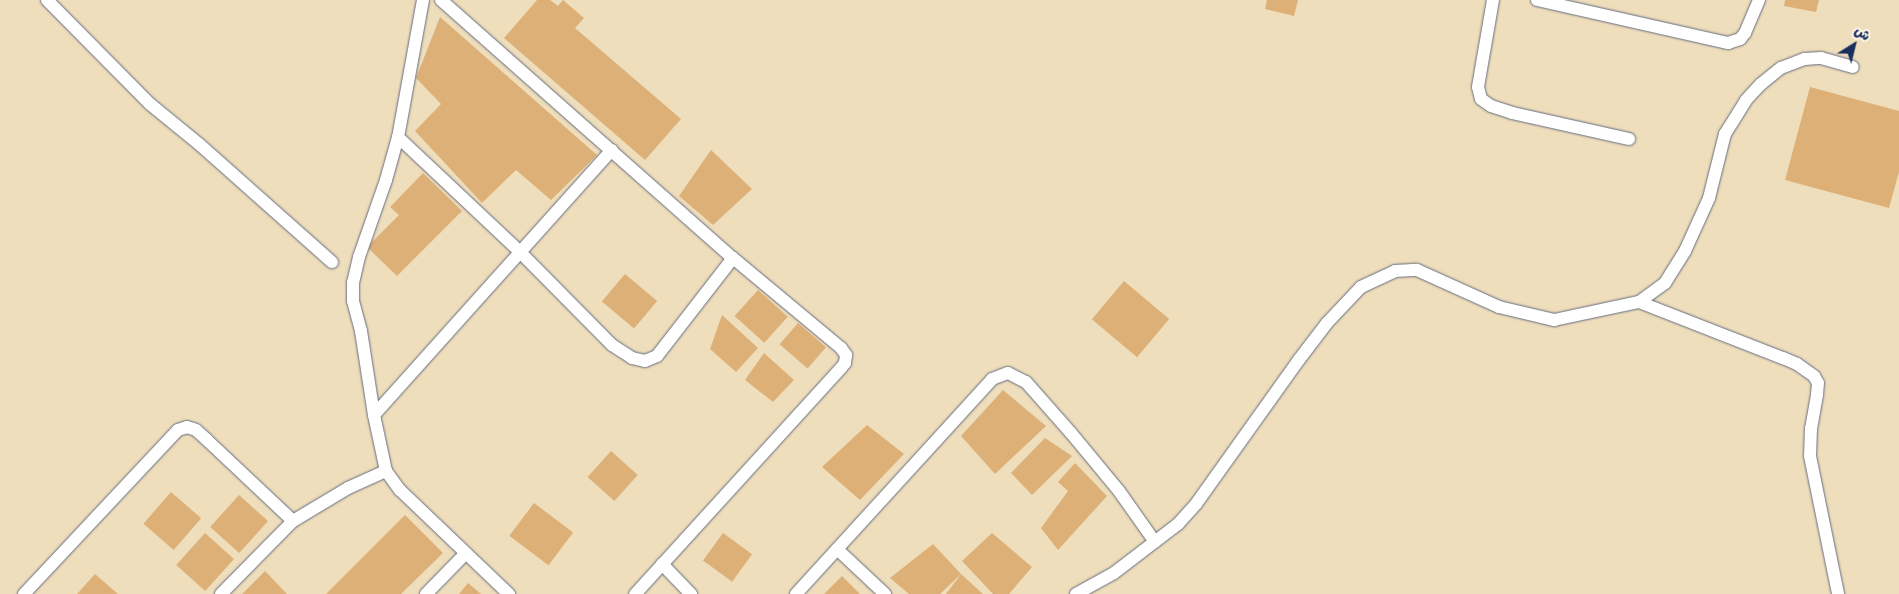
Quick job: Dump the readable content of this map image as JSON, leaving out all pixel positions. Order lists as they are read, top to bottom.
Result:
{
  "north": "top right"
}
